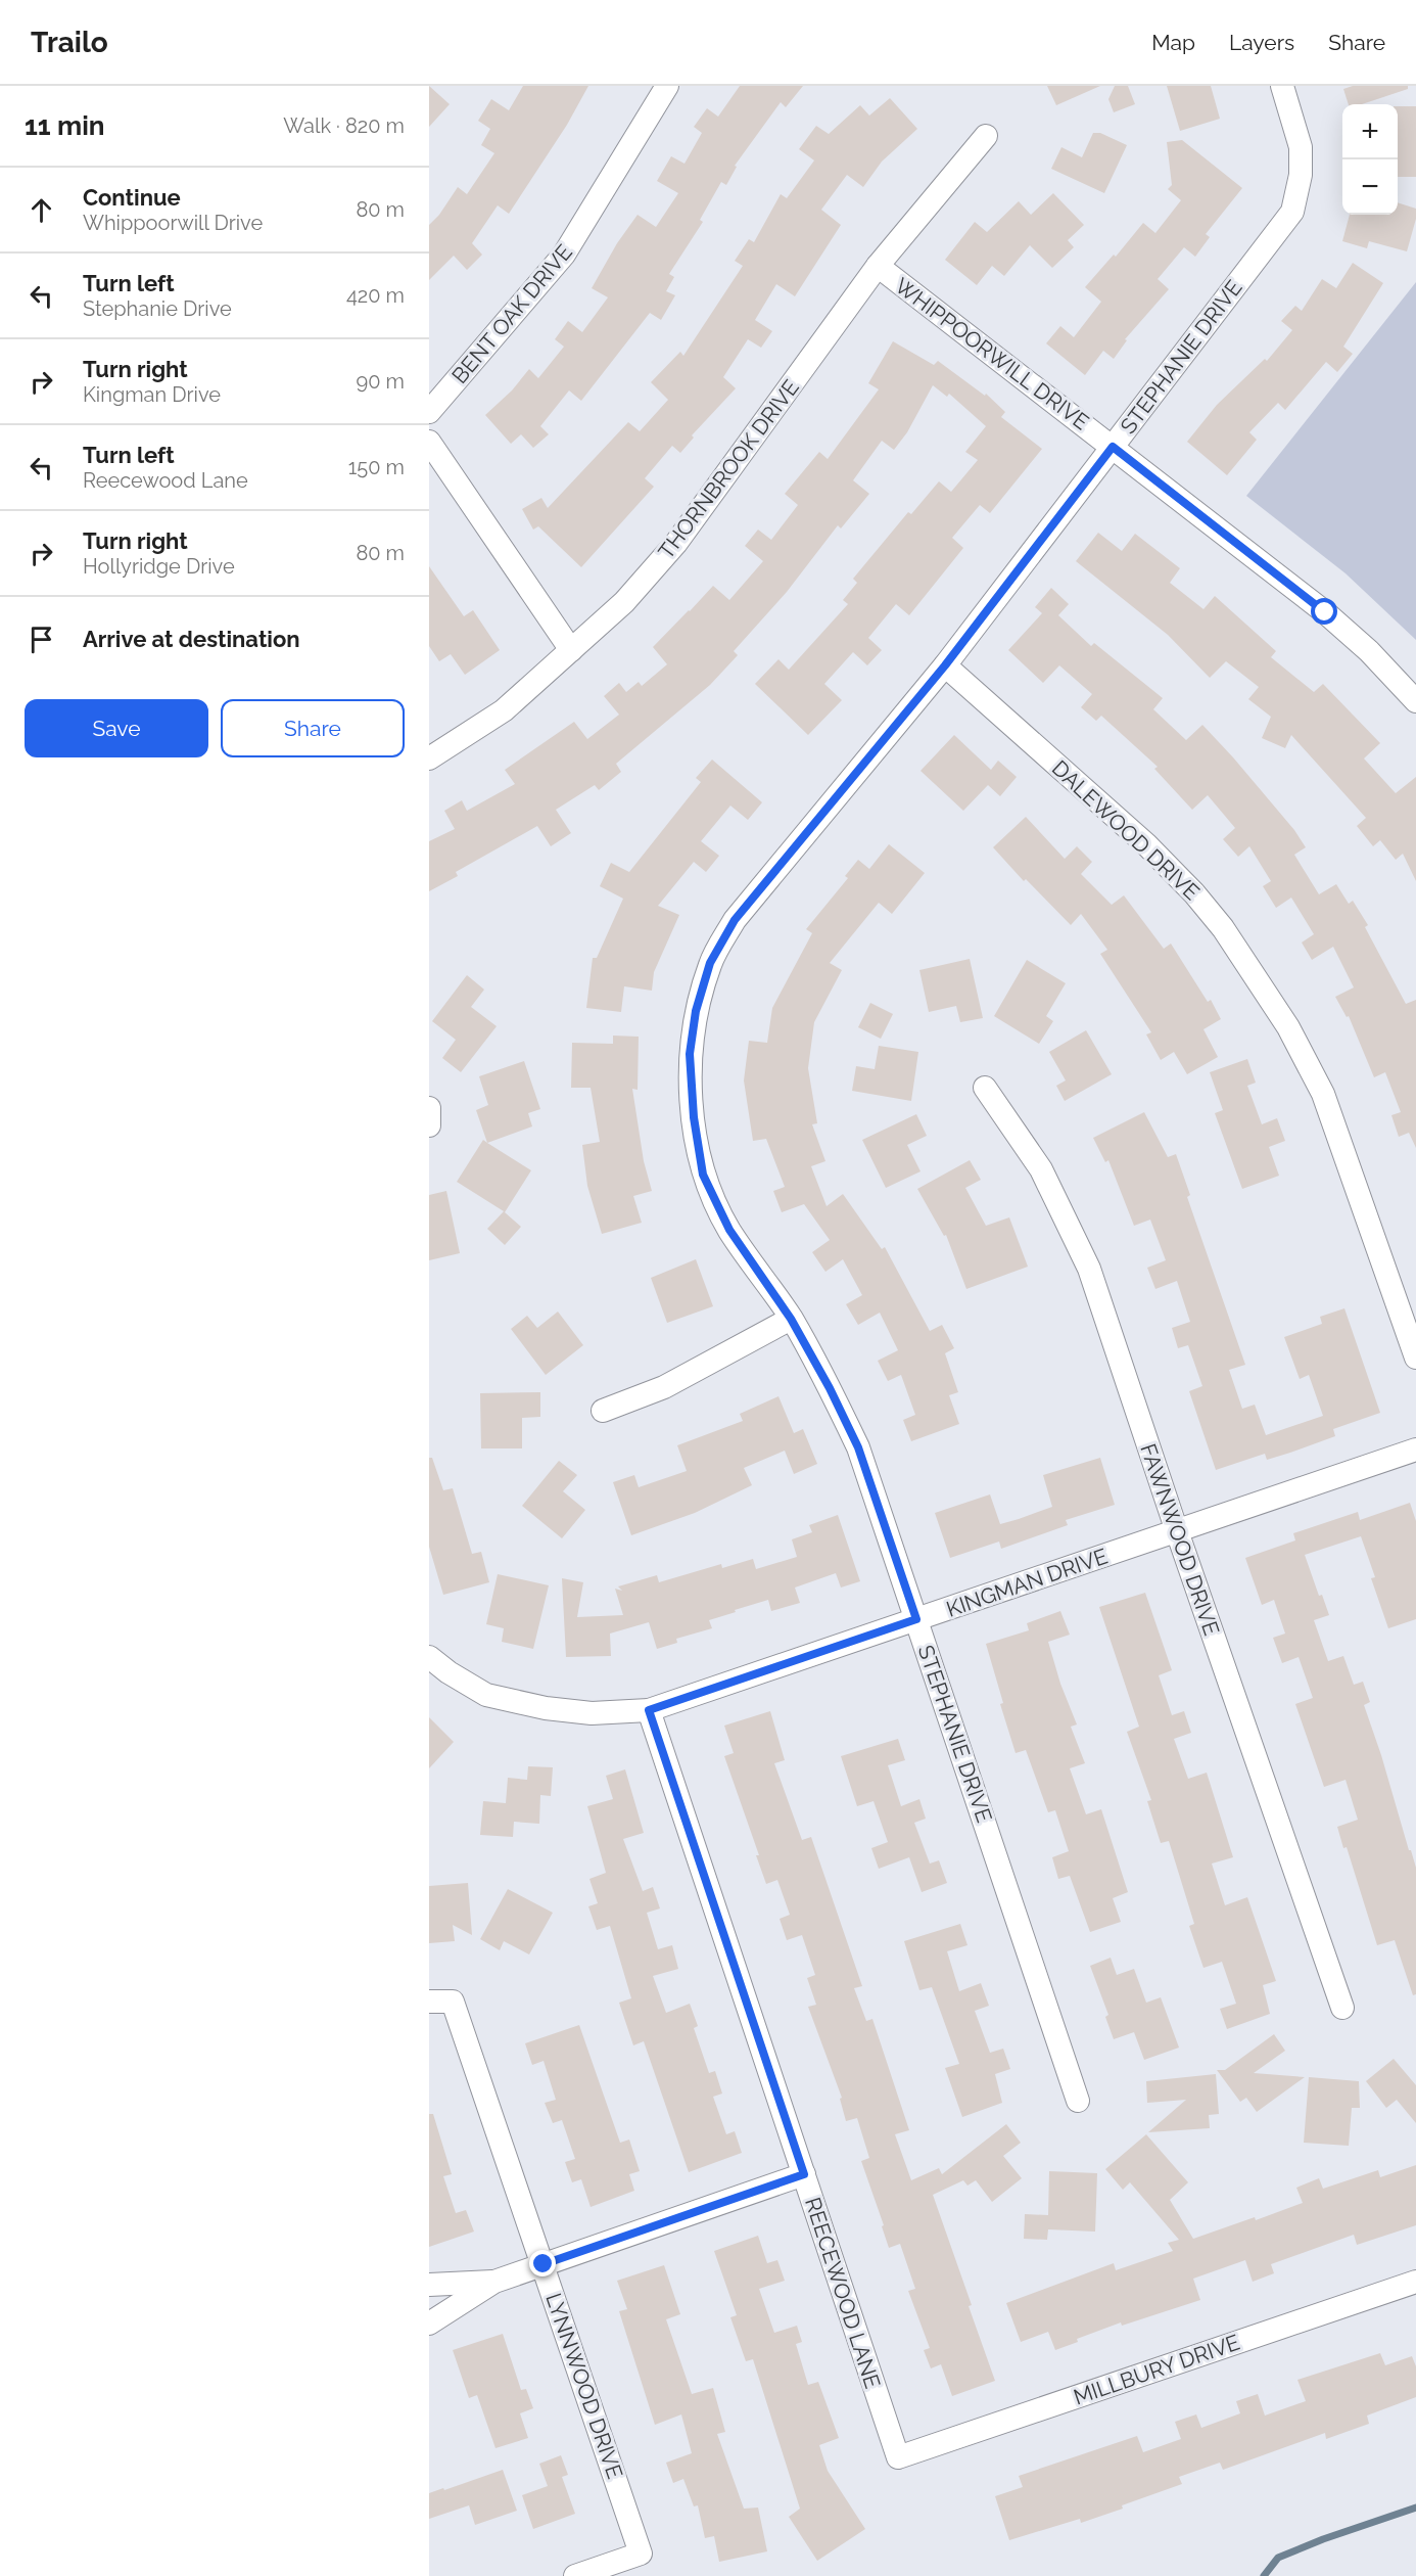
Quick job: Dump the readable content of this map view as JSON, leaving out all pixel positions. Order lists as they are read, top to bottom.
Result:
{
  "streets": {
    "street": [
      "BENT OAK DRIVE",
      "WHIPPOORWILL DRIVE",
      "STEPHANIE DRIVE",
      "THORNBROOK DRIVE",
      "DALEWOOD DRIVE",
      "FAWNWOOD DRIVE",
      "KINGMAN DRIVE",
      "REECEWOOD LANE",
      "MILLBURY DRIVE",
      "LYNNWOOD DRIVE"
    ]
  },
  "crossings": [
    ["WHIPPOORWILL DRIVE", "STEPHANIE DRIVE"],
    ["WHIPPOORWILL DRIVE", "THORNBROOK DRIVE"],
    ["STEPHANIE DRIVE", "DALEWOOD DRIVE"],
    ["STEPHANIE DRIVE", "KINGMAN DRIVE"],
    ["FAWNWOOD DRIVE", "KINGMAN DRIVE"],
    ["KINGMAN DRIVE", "REECEWOOD LANE"],
    ["REECEWOOD LANE", "MILLBURY DRIVE"]
  ],
  "page": {
    "header": "Trailo",
    "nav": ["Map", "Layers", "Share"],
    "heading": ["11 min", "Walk · 820 m"],
    "map_buttons": ["+", "−"],
    "list": [
      ["Continue", "Whippoorwill Drive", "80 m"],
      ["Turn left", "Stephanie Drive", "420 m"],
      ["Turn right", "Kingman Drive", "90 m"],
      ["Turn left", "Reecewood Lane", "150 m"],
      ["Turn right", "Hollyridge Drive", "80 m"],
      "Arrive at destination"
    ],
    "buttons": ["Save", "Share"]
  }
}
